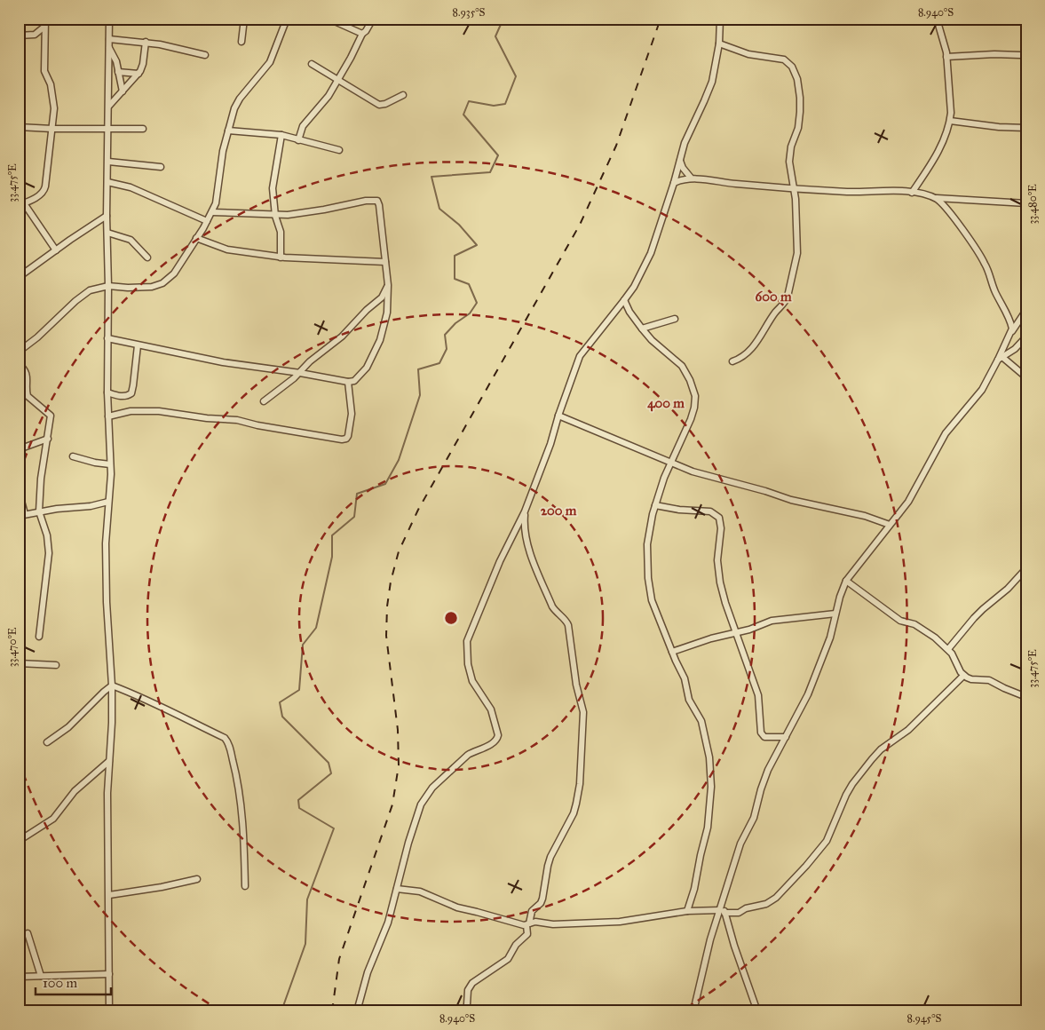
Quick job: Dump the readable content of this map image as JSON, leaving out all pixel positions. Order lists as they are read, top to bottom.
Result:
{
  "scale_bar": "100 m",
  "coordinates": [
    "8.935°S",
    "8.940°S",
    "33.475°E",
    "33.480°E",
    "33.470°E",
    "8.945°S"
  ],
  "rings": ["600 m", "400 m", "200 m"]
}
